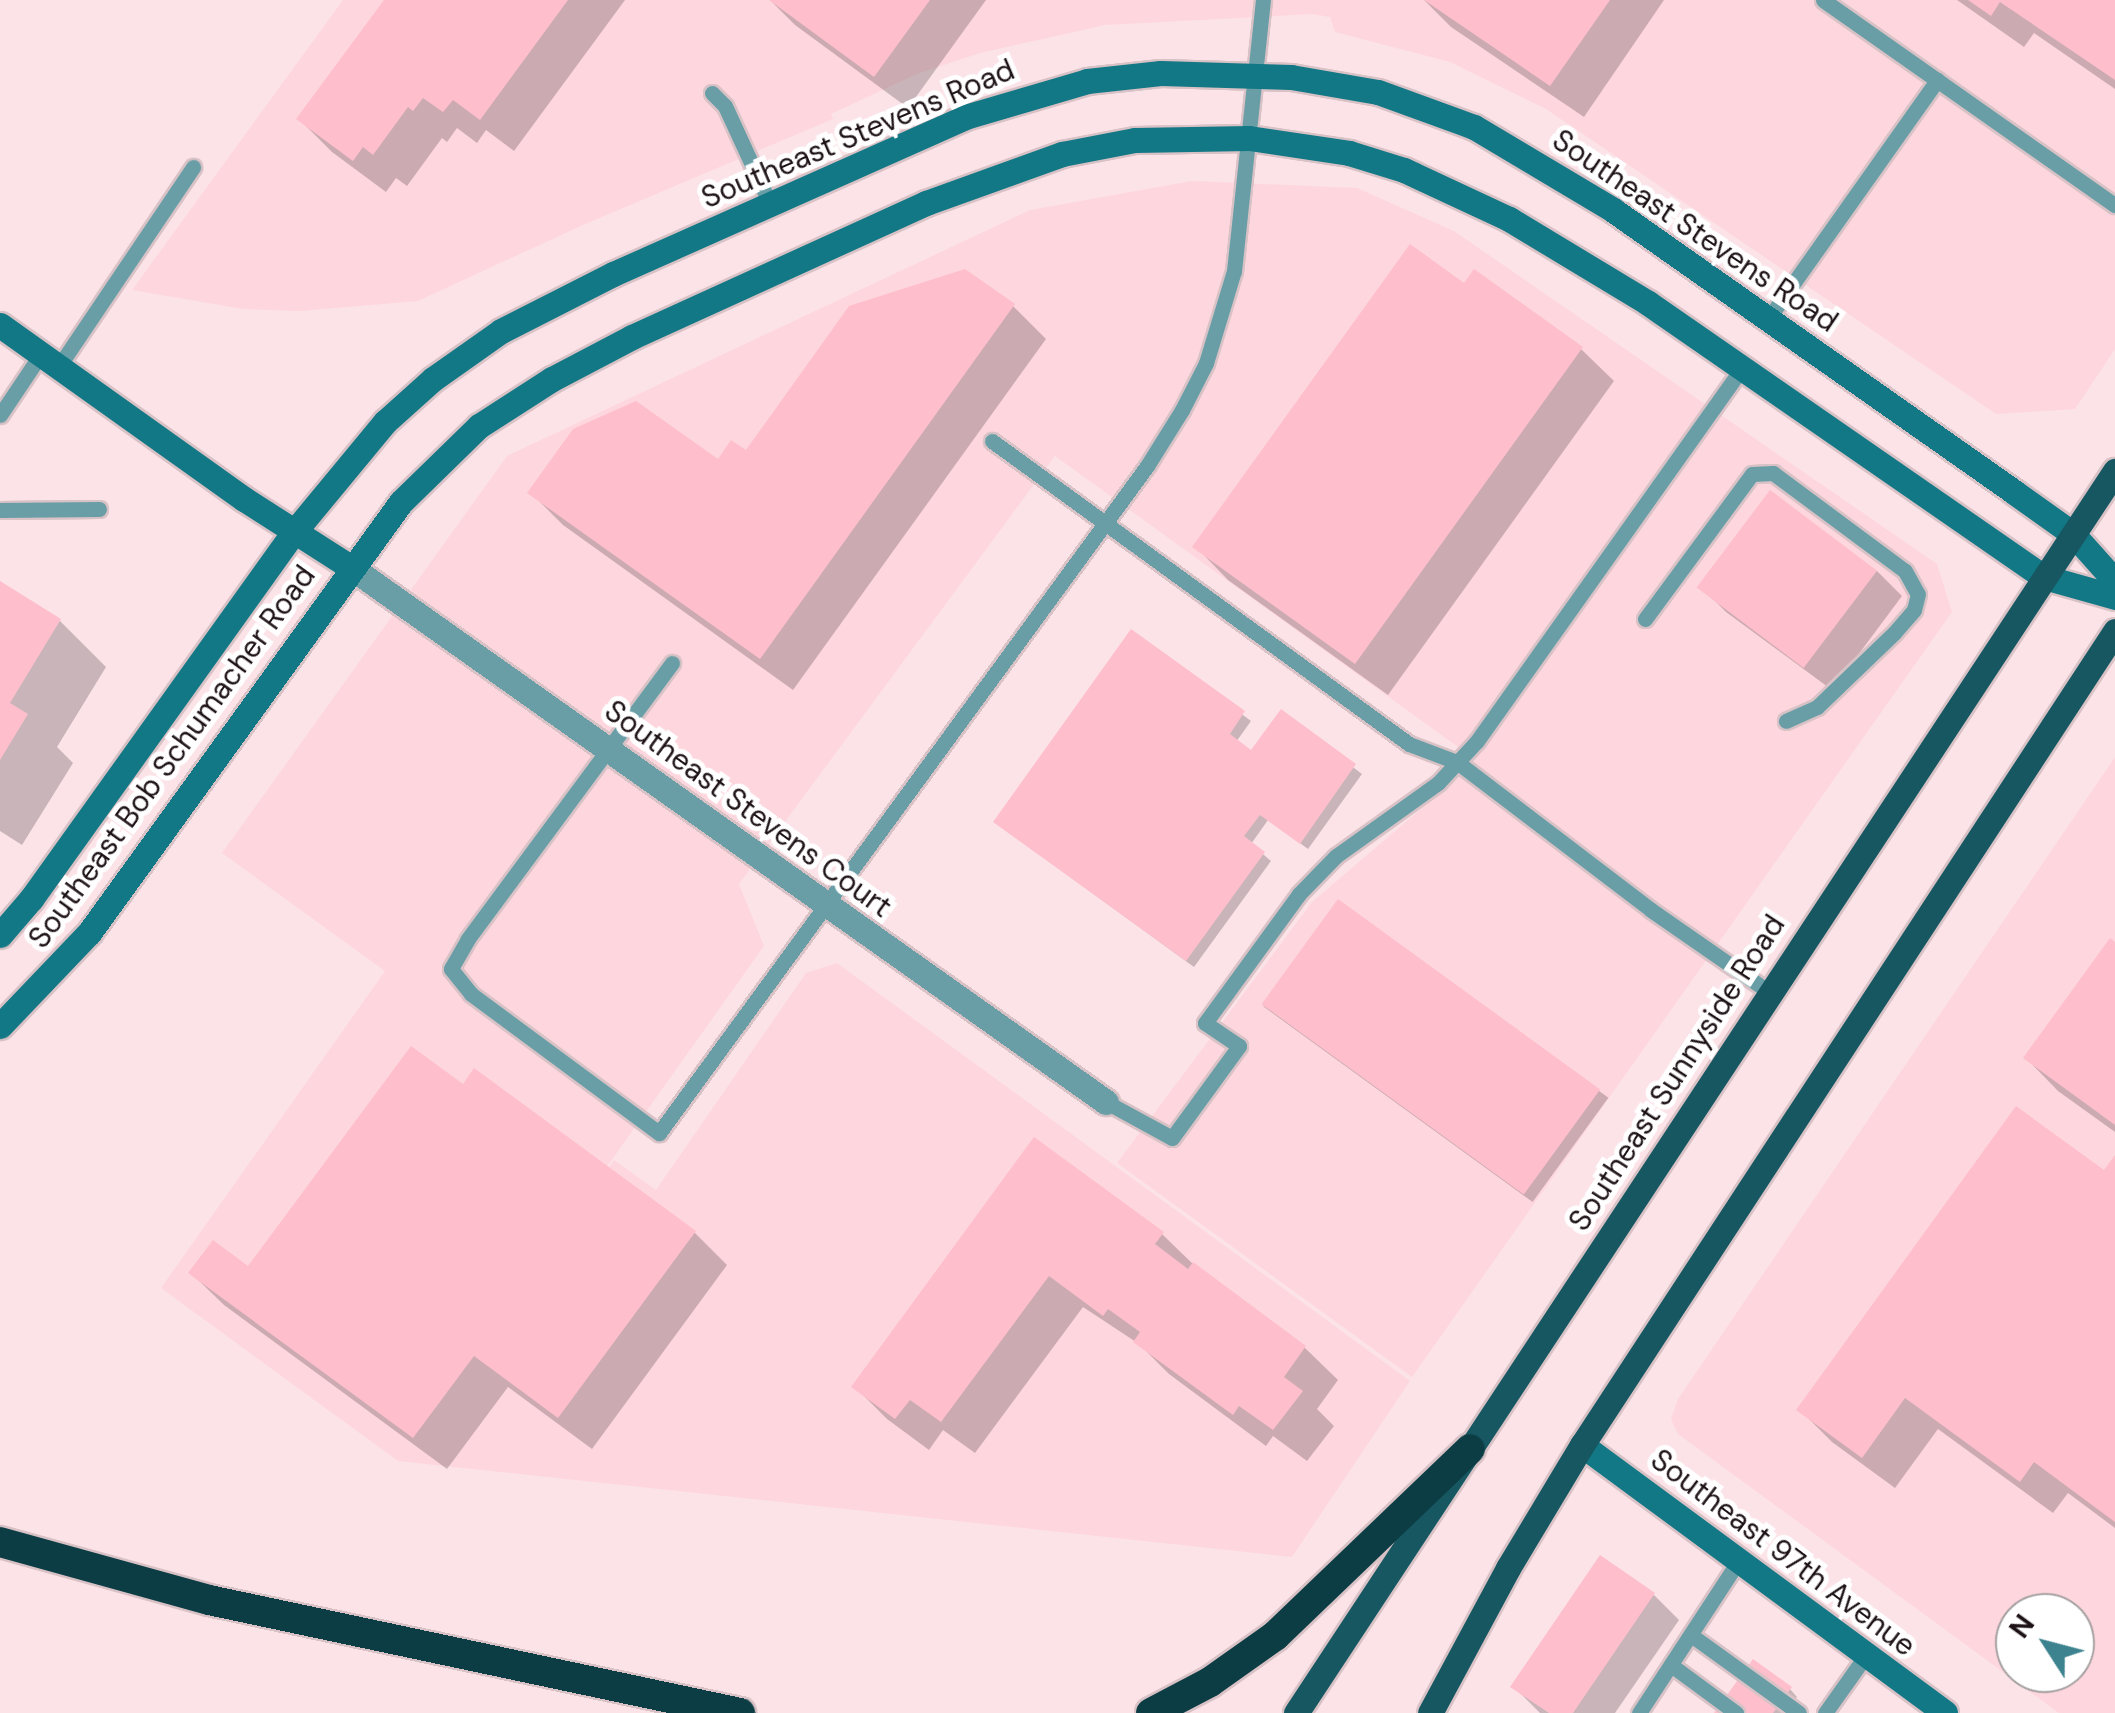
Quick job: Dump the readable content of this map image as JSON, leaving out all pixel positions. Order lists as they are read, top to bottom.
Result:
{
  "streets": {
    "main road": [
      "Southeast Stevens Road",
      "Southeast Bob Schumacher Road",
      "Southeast Sunnyside Road",
      "Southeast 97th Avenue"
    ],
    "street": ["Southeast Stevens Court"]
  },
  "crossings": [
    ["Southeast Stevens Road", "Southeast Bob Schumacher Road"],
    ["Southeast Stevens Road", "Southeast Sunnyside Road"],
    ["Southeast Bob Schumacher Road", "Southeast Stevens Court"]
  ],
  "north": "top left"
}
